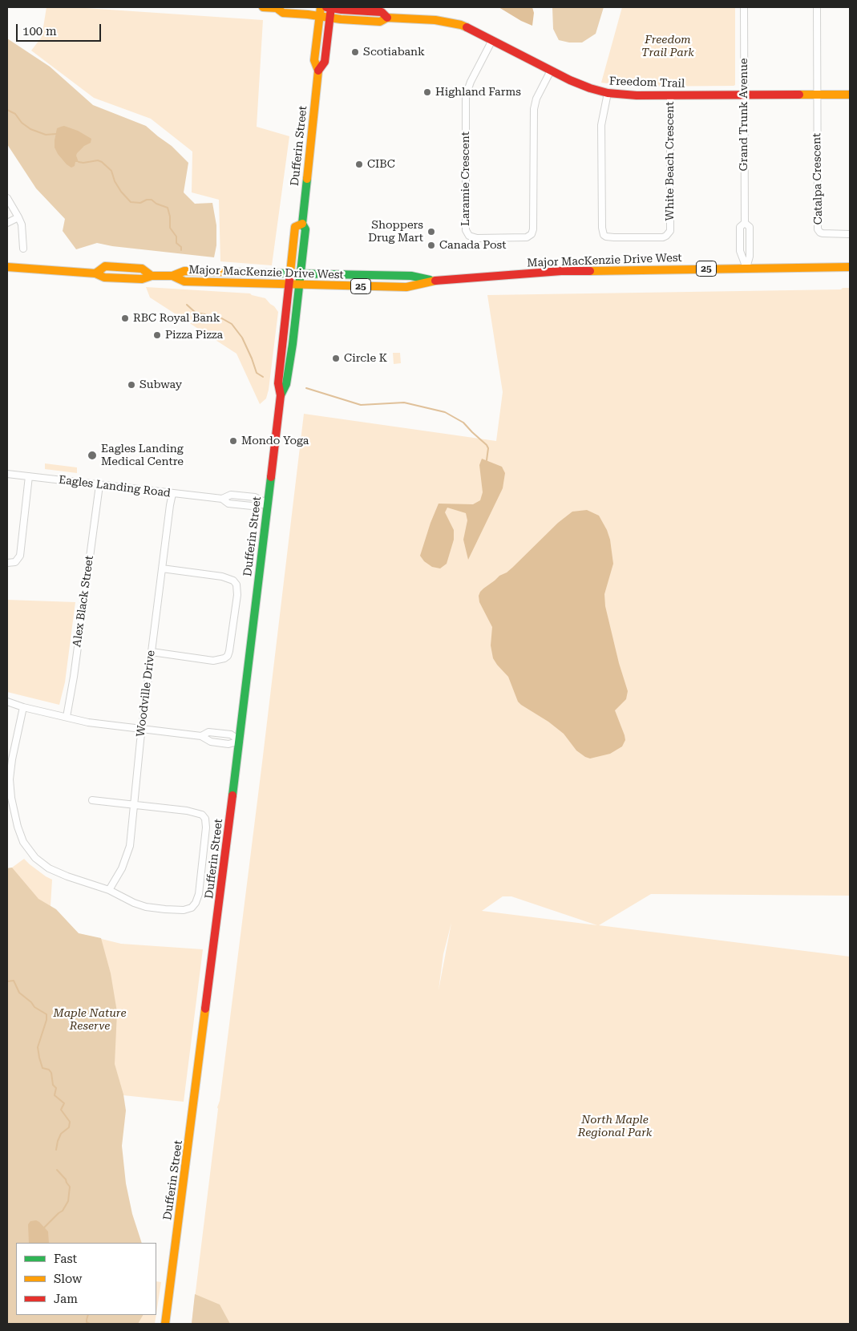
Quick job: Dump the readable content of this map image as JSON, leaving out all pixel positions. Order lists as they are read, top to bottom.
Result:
{
  "streets": {
    "main road": [
      "Freedom Trail",
      "Dufferin Street",
      "Major MacKenzie Drive West",
      "25"
    ],
    "street": [
      "Grand Trunk Avenue",
      "White Beach Crescent",
      "Laramie Crescent",
      "Catalpa Crescent",
      "Eagles Landing Road",
      "Alex Black Street",
      "Woodville Drive"
    ]
  },
  "crossings": [
    ["Freedom Trail", "Grand Trunk Avenue"],
    ["Freedom Trail", "Dufferin Street"],
    ["Freedom Trail", "White Beach Crescent"],
    ["Freedom Trail", "Laramie Crescent"],
    ["Freedom Trail", "Catalpa Crescent"],
    ["Grand Trunk Avenue", "Major MacKenzie Drive West"],
    ["Dufferin Street", "Major MacKenzie Drive West"],
    ["Dufferin Street", "Eagles Landing Road"],
    ["Eagles Landing Road", "Alex Black Street"],
    ["Eagles Landing Road", "Woodville Drive"]
  ],
  "parks": ["Freedom Trail Park", "Maple Nature Reserve", "North Maple Regional Park"],
  "places": [
    "Scotiabank",
    "Highland Farms",
    "CIBC",
    "Shoppers Drug Mart",
    "Canada Post",
    "RBC Royal Bank",
    "Pizza Pizza",
    "Circle K",
    "Subway",
    "Mondo Yoga",
    "Eagles Landing Medical Centre"
  ],
  "legend": ["Fast", "Slow", "Jam"],
  "scale_bar": "100 m"
}
